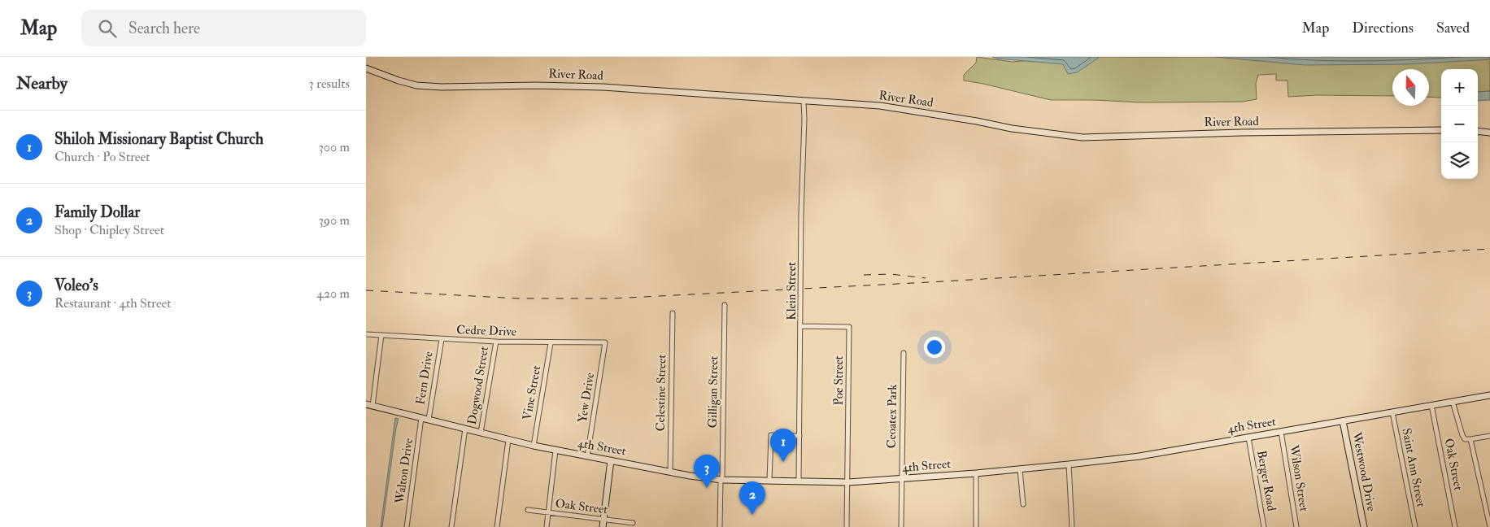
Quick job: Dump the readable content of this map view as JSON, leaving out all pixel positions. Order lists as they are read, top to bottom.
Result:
{
  "streets": {
    "main road": ["River Road", "4th Street", "Westwood Drive"],
    "street": [
      "Klein Street",
      "Cedre Drive",
      "Fern Drive",
      "Poe Street",
      "Dogwood Street",
      "Gilligan Street",
      "Vine Street",
      "Celestine Street",
      "Yew Drive",
      "Ceoatex Park",
      "Oak Street",
      "Saint Ann Street",
      "Walton Drive",
      "Wilson Street",
      "Berger Road"
    ]
  },
  "crossings": [
    ["River Road", "Klein Street"],
    ["Klein Street", "Poe Street"],
    ["Klein Street", "4th Street"],
    ["Cedre Drive", "Fern Drive"],
    ["Cedre Drive", "Dogwood Street"],
    ["Cedre Drive", "Vine Street"],
    ["Cedre Drive", "Yew Drive"],
    ["Fern Drive", "4th Street"],
    ["Poe Street", "4th Street"],
    ["Dogwood Street", "4th Street"],
    ["Gilligan Street", "4th Street"],
    ["Vine Street", "4th Street"],
    ["Celestine Street", "4th Street"],
    ["Yew Drive", "4th Street"],
    ["Ceoatex Park", "4th Street"],
    ["4th Street", "Oak Street"],
    ["4th Street", "Saint Ann Street"],
    ["4th Street", "Walton Drive"],
    ["4th Street", "Westwood Drive"],
    ["4th Street", "Wilson Street"],
    ["4th Street", "Berger Road"]
  ],
  "north": "top",
  "page": {
    "header": "Map",
    "search": "Search here",
    "nav": ["Map", "Directions", "Saved"],
    "heading": ["Nearby", "3 results"],
    "map_buttons": ["+", "−"],
    "list": [
      {
        "mark": "1",
        "name": "Shiloh Missionary Baptist Church",
        "note": "Church · Po Street",
        "value": "300 m"
      },
      {
        "mark": "2",
        "name": "Family Dollar",
        "note": "Shop · Chipley Street",
        "value": "390 m"
      },
      {
        "mark": "3",
        "name": "Voleo's",
        "note": "Restaurant · 4th Street",
        "value": "420 m"
      }
    ],
    "pins": ["1", "3", "2"]
  }
}
